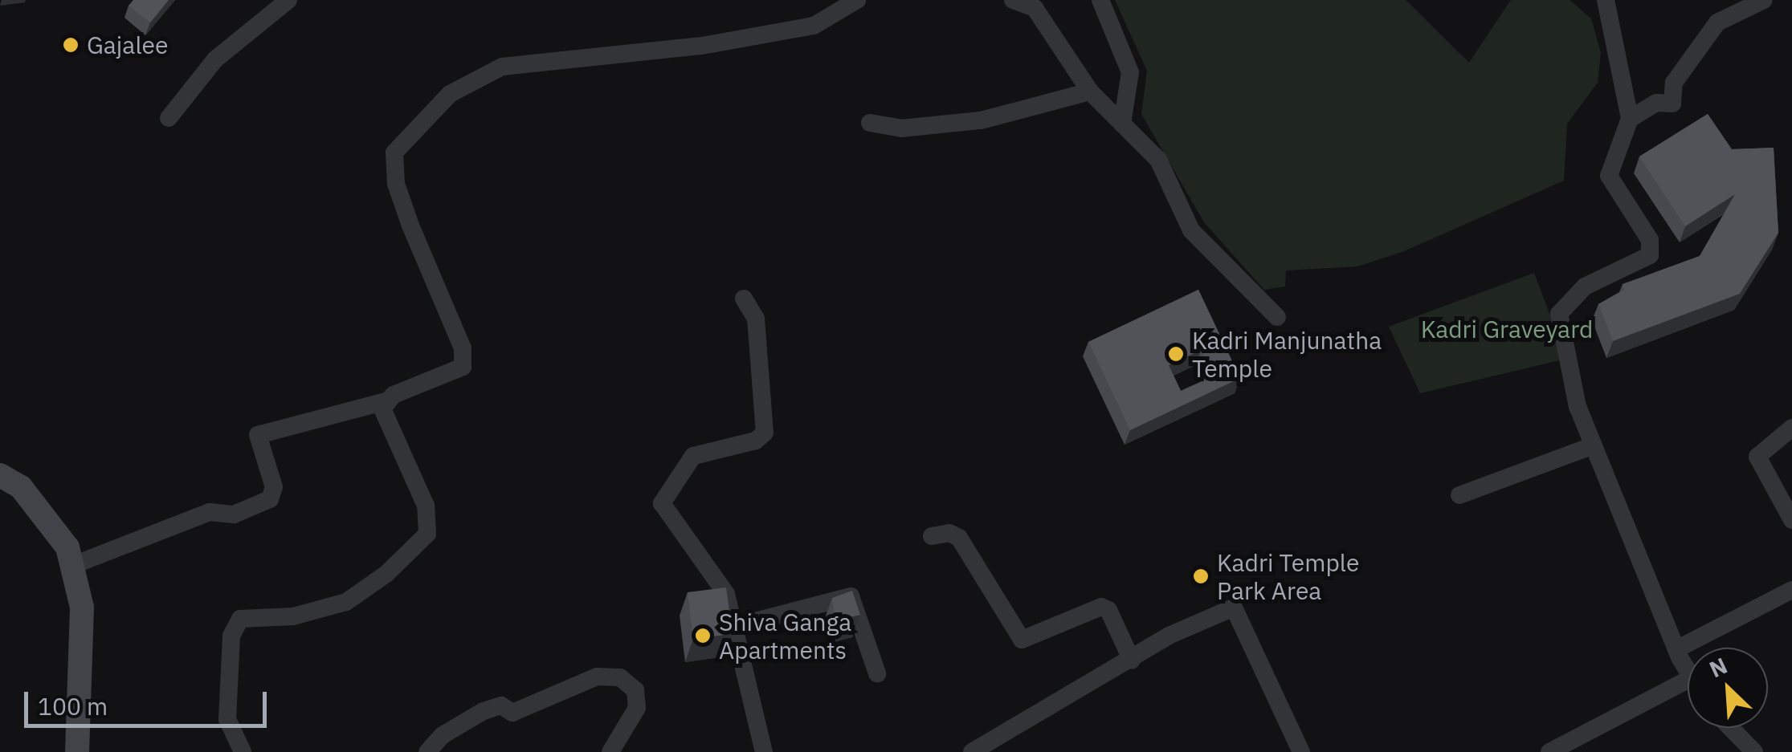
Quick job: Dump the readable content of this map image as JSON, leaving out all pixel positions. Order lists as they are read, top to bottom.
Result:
{
  "parks": ["Kadri Graveyard"],
  "places": [
    "Gajalee",
    "Kadri Manjunatha Temple",
    "Kadri Temple Park Area",
    "Shiva Ganga Apartments"
  ],
  "scale_bar": "100 m",
  "north": "top left"
}
